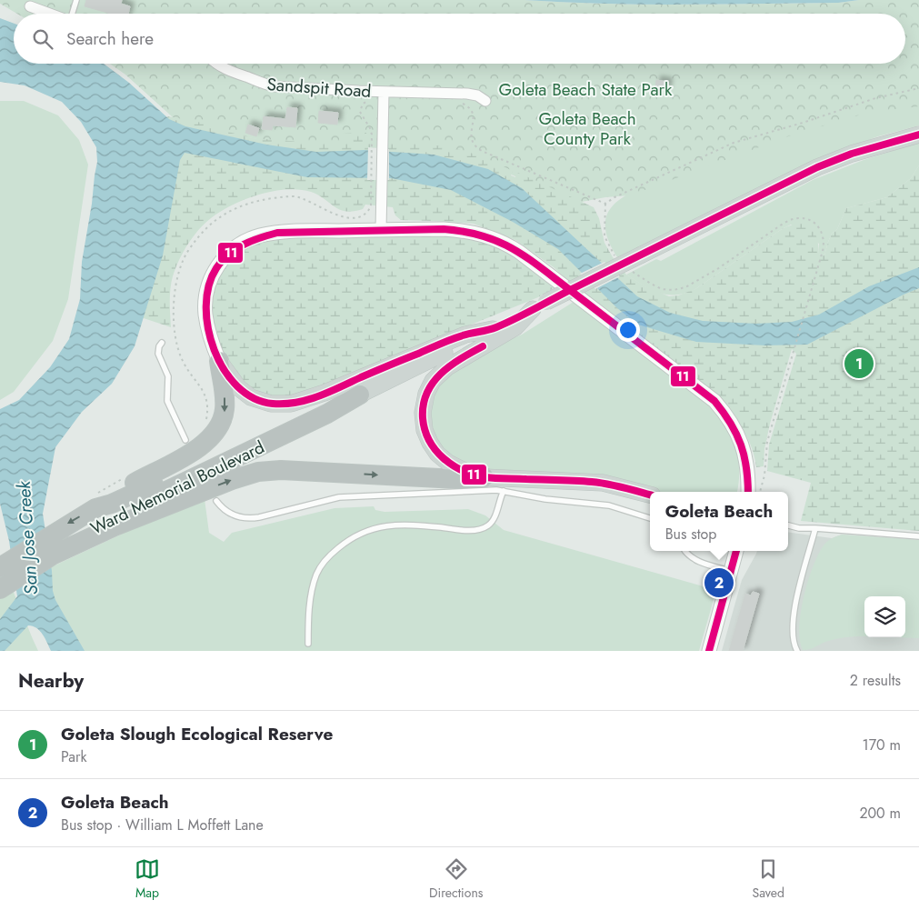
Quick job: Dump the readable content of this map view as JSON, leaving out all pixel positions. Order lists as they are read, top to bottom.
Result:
{
  "streets": {
    "highway": ["Ward Memorial Boulevard"],
    "street": ["Sandspit Road"]
  },
  "water": ["San Jose Creek"],
  "parks": ["Goleta Beach State Park", "Goleta Beach County Park"],
  "lines": ["transit line 11"],
  "page": {
    "search": "Search here",
    "pins": ["1", "2"],
    "popup": ["Goleta Beach", "Bus stop"],
    "heading": ["Nearby", "2 results"],
    "list": [
      {
        "mark": "1",
        "name": "Goleta Slough Ecological Reserve",
        "note": "Park",
        "value": "170 m"
      },
      {
        "mark": "2",
        "name": "Goleta Beach",
        "note": "Bus stop · William L Moffett Lane",
        "value": "200 m"
      }
    ],
    "nav": ["Map", "Directions", "Saved"]
  }
}
